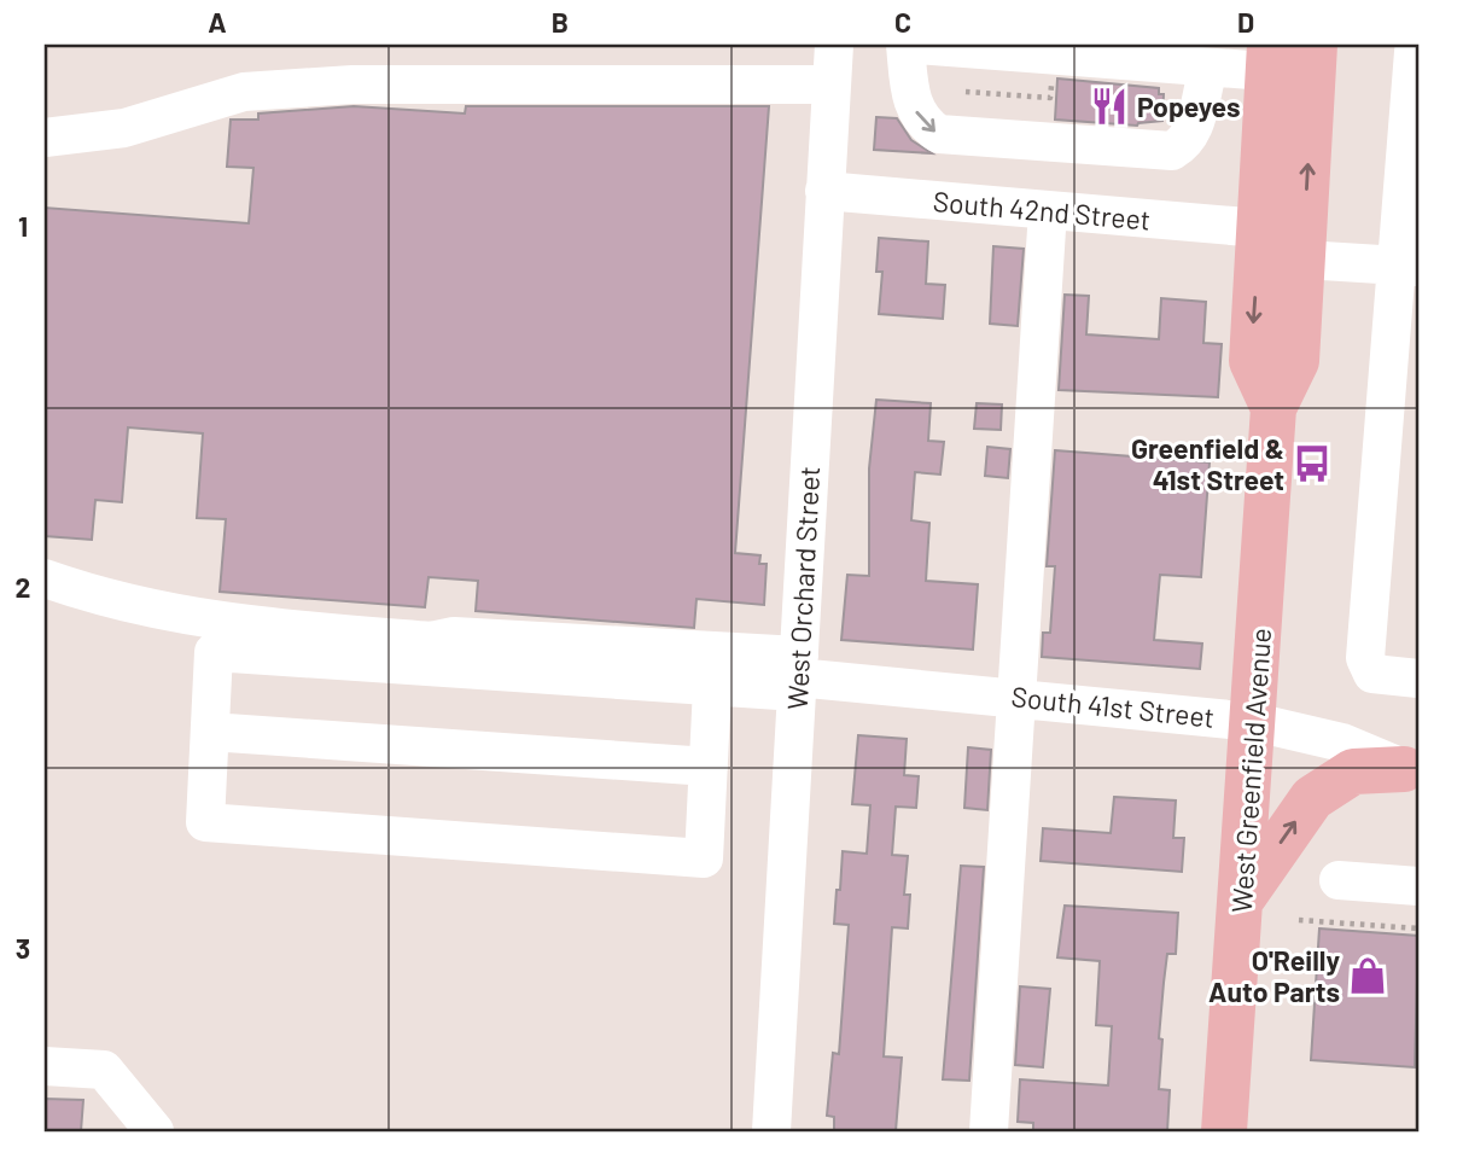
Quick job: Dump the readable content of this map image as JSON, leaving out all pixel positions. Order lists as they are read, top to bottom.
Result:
{
  "streets": {
    "main road": ["West Greenfield Avenue"],
    "street": ["South 42nd Street", "West Orchard Street", "South 41st Street"]
  },
  "crossings": [
    ["South 42nd Street", "West Orchard Street"],
    ["South 42nd Street", "West Greenfield Avenue"],
    ["West Orchard Street", "South 41st Street"],
    ["South 41st Street", "West Greenfield Avenue"]
  ],
  "places": {
    "restaurant": ["Popeyes"],
    "bus stop": ["Greenfield & 41st Street"],
    "shop": ["O'Reilly Auto Parts"]
  },
  "grid": {
    "columns": [
      "A",
      "B",
      "C",
      "D"
    ],
    "rows": ["1", "2", "3"]
  }
}
